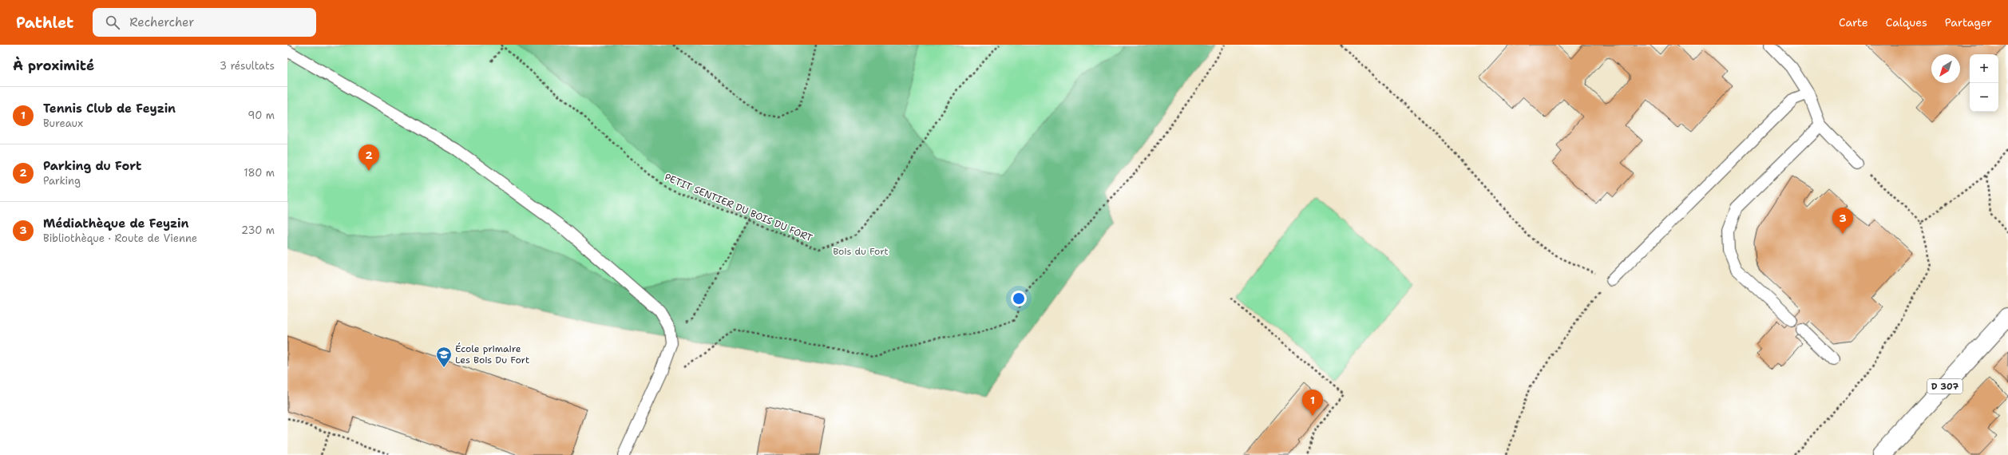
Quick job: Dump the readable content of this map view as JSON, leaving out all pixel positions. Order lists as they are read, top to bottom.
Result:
{
  "streets": {
    "main road": ["D 307"],
    "path": ["PETIT SENTIER DU BOIS DU FORT"]
  },
  "parks": ["Bois du Fort"],
  "places": {
    "school or university": ["École primaire Les Bois Du Fort"]
  },
  "north": "bottom left",
  "page": {
    "header": "Pathlet",
    "search": "Rechercher",
    "nav": ["Carte", "Calques", "Partager"],
    "heading": ["À proximité", "3 résultats"],
    "map_buttons": ["+", "−"],
    "list": [
      {
        "mark": "1",
        "name": "Tennis Club de Feyzin",
        "note": "Bureaux",
        "value": "90 m"
      },
      {
        "mark": "2",
        "name": "Parking du Fort",
        "note": "Parking",
        "value": "180 m"
      },
      {
        "mark": "3",
        "name": "Médiathèque de Feyzin",
        "note": "Bibliothèque · Route de Vienne",
        "value": "230 m"
      }
    ],
    "pins": ["2", "3", "1"]
  }
}
